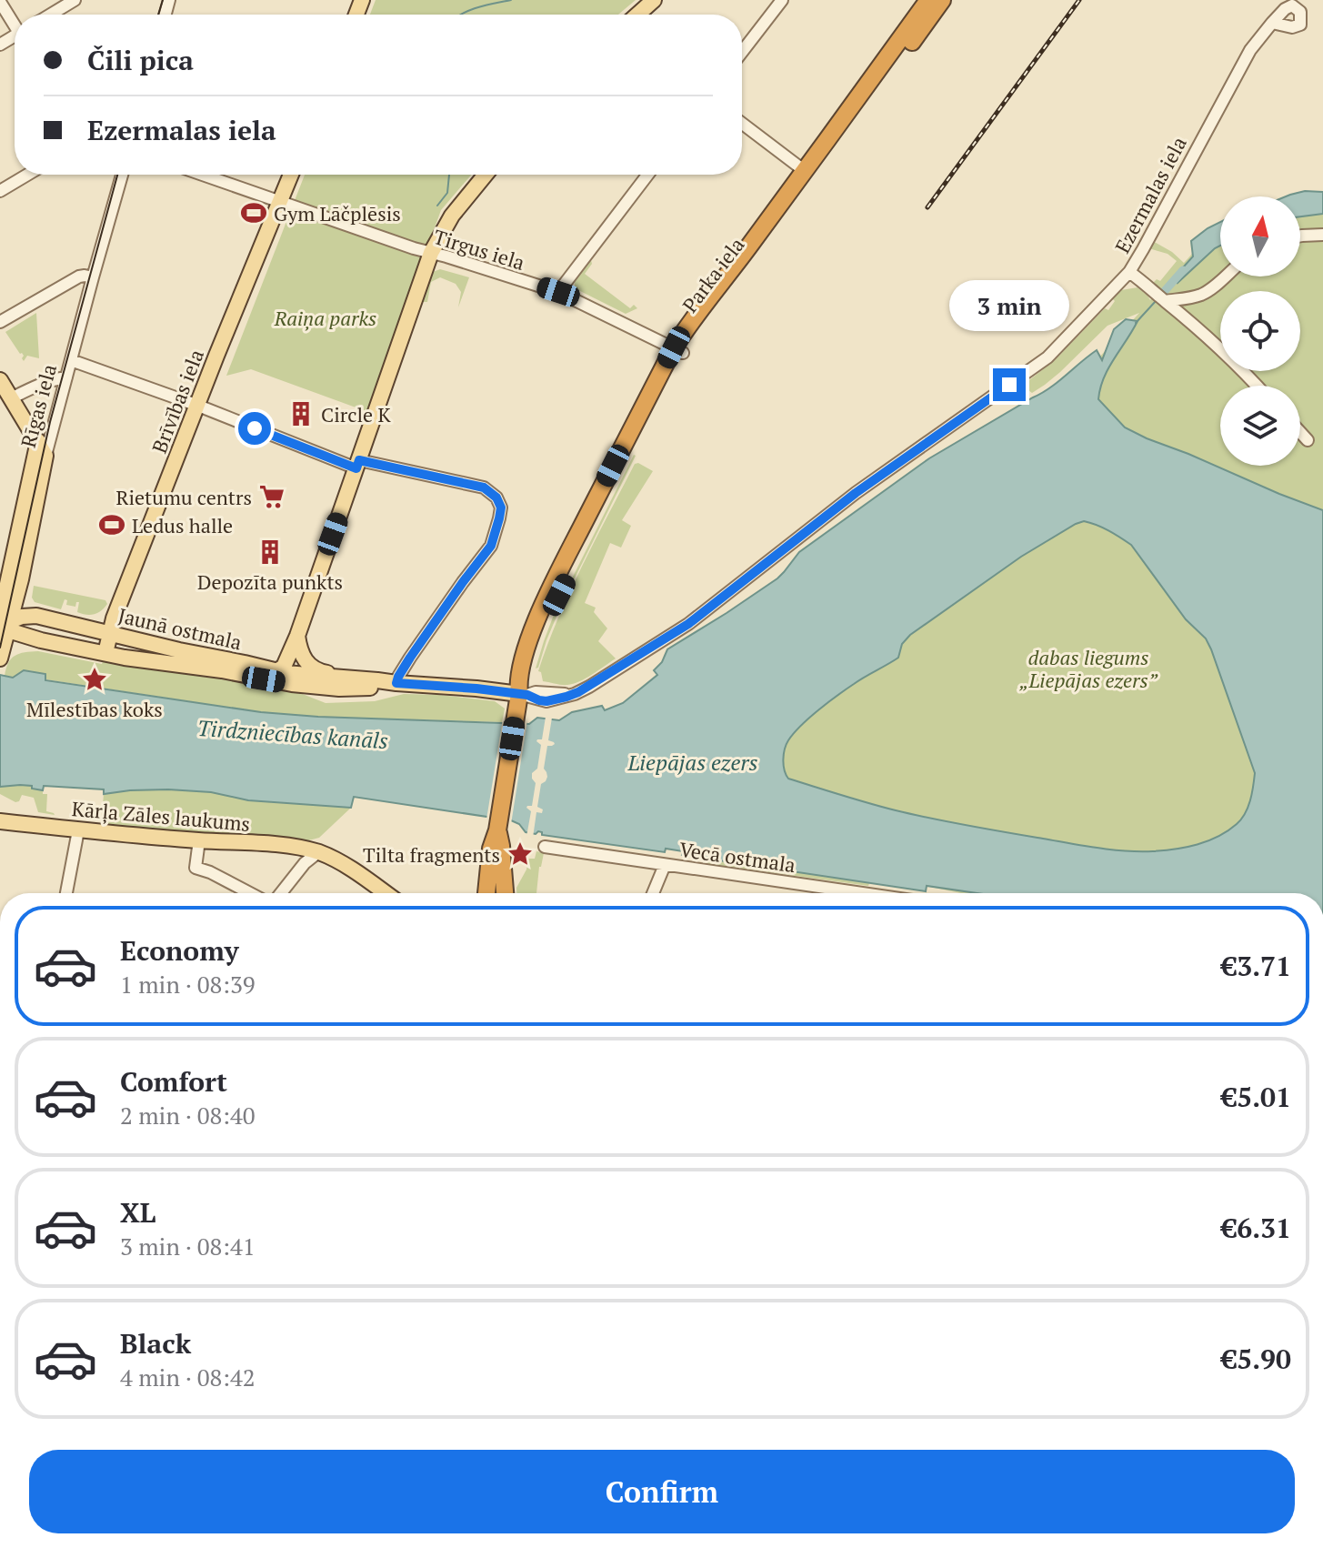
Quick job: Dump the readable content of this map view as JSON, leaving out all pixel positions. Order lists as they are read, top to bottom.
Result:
{
  "streets": {
    "highway": ["Parka iela"],
    "main road": [
      "Brīvības iela",
      "Rīgas iela",
      "Jaunā ostmala",
      "Kārļa Zāles laukums"
    ],
    "street": ["Ezermalas iela", "Tirgus iela", "Vecā ostmala"]
  },
  "crossings": [
    ["Ezermalas iela", "Parka iela"],
    ["Ezermalas iela", "Jaunā ostmala"],
    ["Tirgus iela", "Parka iela"],
    ["Tirgus iela", "Brīvības iela"],
    ["Parka iela", "Jaunā ostmala"],
    ["Brīvības iela", "Jaunā ostmala"],
    ["Rīgas iela", "Jaunā ostmala"]
  ],
  "water": ["Tirdzniecības kanāls", "Liepājas ezers"],
  "parks": ["Raiņa parks", "dabas liegums „Liepājas ezers”"],
  "places": {
    "sports": ["Gym Lāčplēsis", "Ledus halle"],
    "building": ["Circle K", "Depozīta punkts"],
    "supermarket": ["Rietumu centrs"],
    "place": ["Mīlestības koks", "Tilta fragments"]
  },
  "north": "top",
  "page": {
    "banner": ["Čili pica", "Ezermalas iela"],
    "bubble": "3 min",
    "list": [
      {
        "name": "Economy",
        "note": "1 min · 08:39",
        "value": "€3.71"
      },
      {
        "name": "Comfort",
        "note": "2 min · 08:40",
        "value": "€5.01"
      },
      {
        "name": "XL",
        "note": "3 min · 08:41",
        "value": "€6.31"
      },
      {
        "name": "Black",
        "note": "4 min · 08:42",
        "value": "€5.90"
      }
    ],
    "buttons": "Confirm"
  }
}
